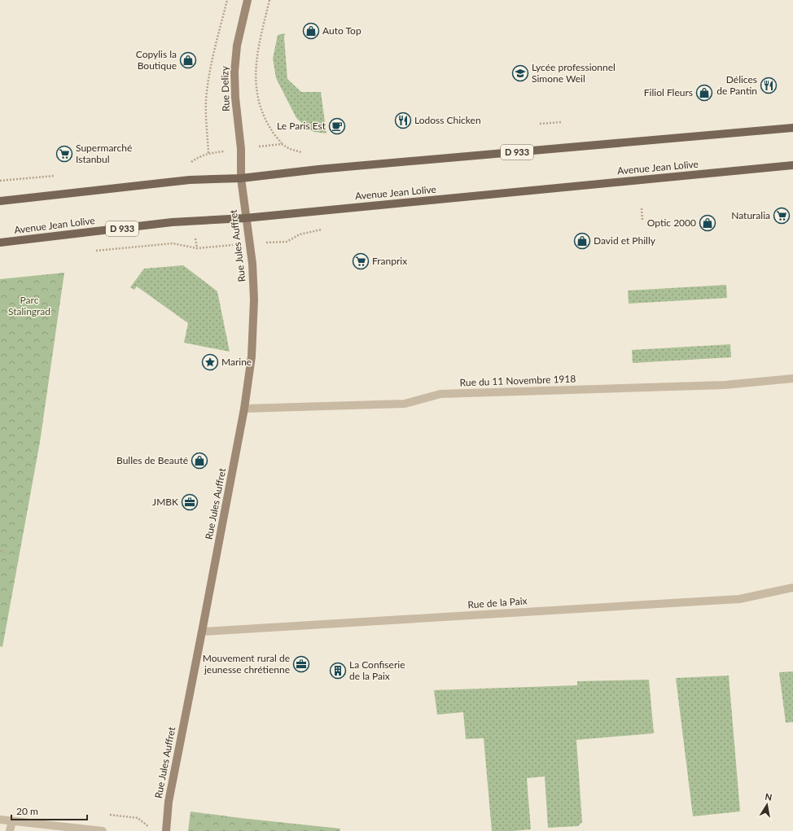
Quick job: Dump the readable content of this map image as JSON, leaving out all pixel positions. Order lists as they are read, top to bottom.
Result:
{
  "streets": {
    "main road": [
      "Rue Delizy",
      "D 933",
      "Avenue Jean Lolive",
      "Rue Jules Auffret"
    ],
    "street": ["Rue du 11 Novembre 1918", "Rue de la Paix"]
  },
  "crossings": [
    ["Rue Delizy", "D 933"],
    ["Rue Delizy", "Rue Jules Auffret"],
    ["D 933", "Rue Jules Auffret"],
    ["Avenue Jean Lolive", "Rue Jules Auffret"],
    ["Rue Jules Auffret", "Rue du 11 Novembre 1918"],
    ["Rue Jules Auffret", "Rue de la Paix"]
  ],
  "parks": ["Parc Stalingrad"],
  "places": {
    "shop": [
      "Auto Top",
      "Copylis la Boutique",
      "Filiol Fleurs",
      "Optic 2000",
      "David et Philly",
      "Bulles de Beauté"
    ],
    "school or university": ["Lycée professionnel Simone Weil"],
    "restaurant": ["Délices de Pantin", "Lodoss Chicken"],
    "cafe": ["Le Paris Est"],
    "supermarket": ["Supermarché Istanbul", "Naturalia", "Franprix"],
    "place": ["Marine"],
    "office": ["JMBK", "Mouvement rural de jeunesse chrétienne"],
    "building": ["La Confiserie de la Paix"]
  },
  "scale_bar": "20 m",
  "north": "top"
}
